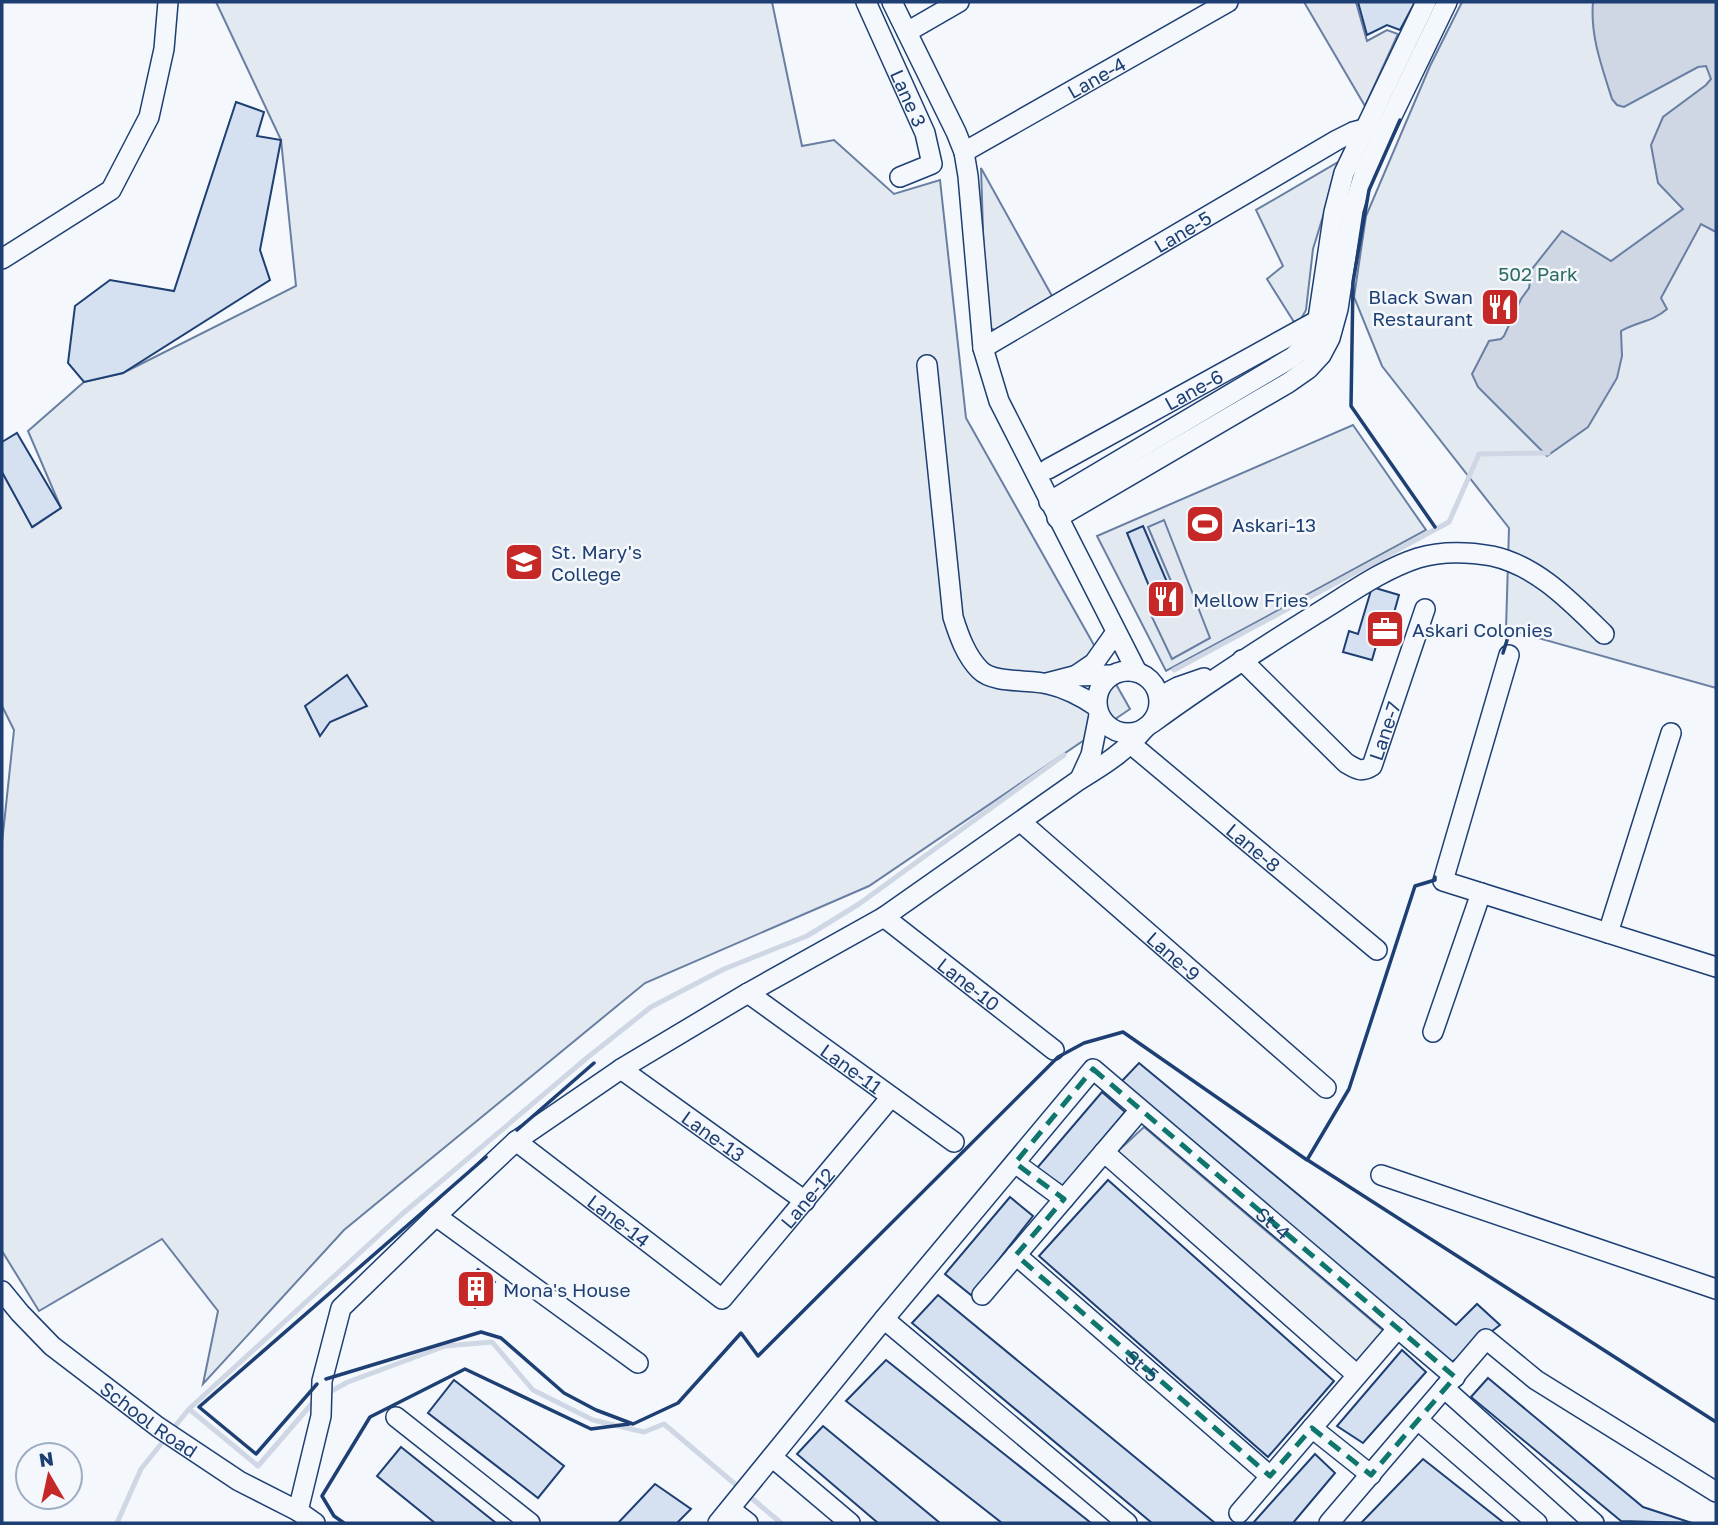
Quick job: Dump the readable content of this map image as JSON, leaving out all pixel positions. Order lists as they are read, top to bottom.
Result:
{
  "streets": {
    "street": [
      "Lane-4",
      "Lane 3",
      "Lane-5",
      "Lane-6",
      "Lane-7",
      "Lane-8",
      "Lane-9",
      "Lane-10",
      "Lane-11",
      "Lane-13",
      "Lane-12",
      "Lane-14",
      "St-4",
      "St-5",
      "School Road"
    ]
  },
  "crossings": [
    ["Lane-11", "Lane-12"],
    ["Lane-13", "Lane-12"],
    ["Lane-12", "Lane-14"]
  ],
  "parks": ["502 Park"],
  "places": {
    "restaurant": ["Black Swan Restaurant", "Mellow Fries"],
    "sports": ["Askari-13"],
    "school or university": ["St. Mary's College"],
    "office": ["Askari Colonies"],
    "building": ["Mona's House"]
  },
  "north": "top"
}
